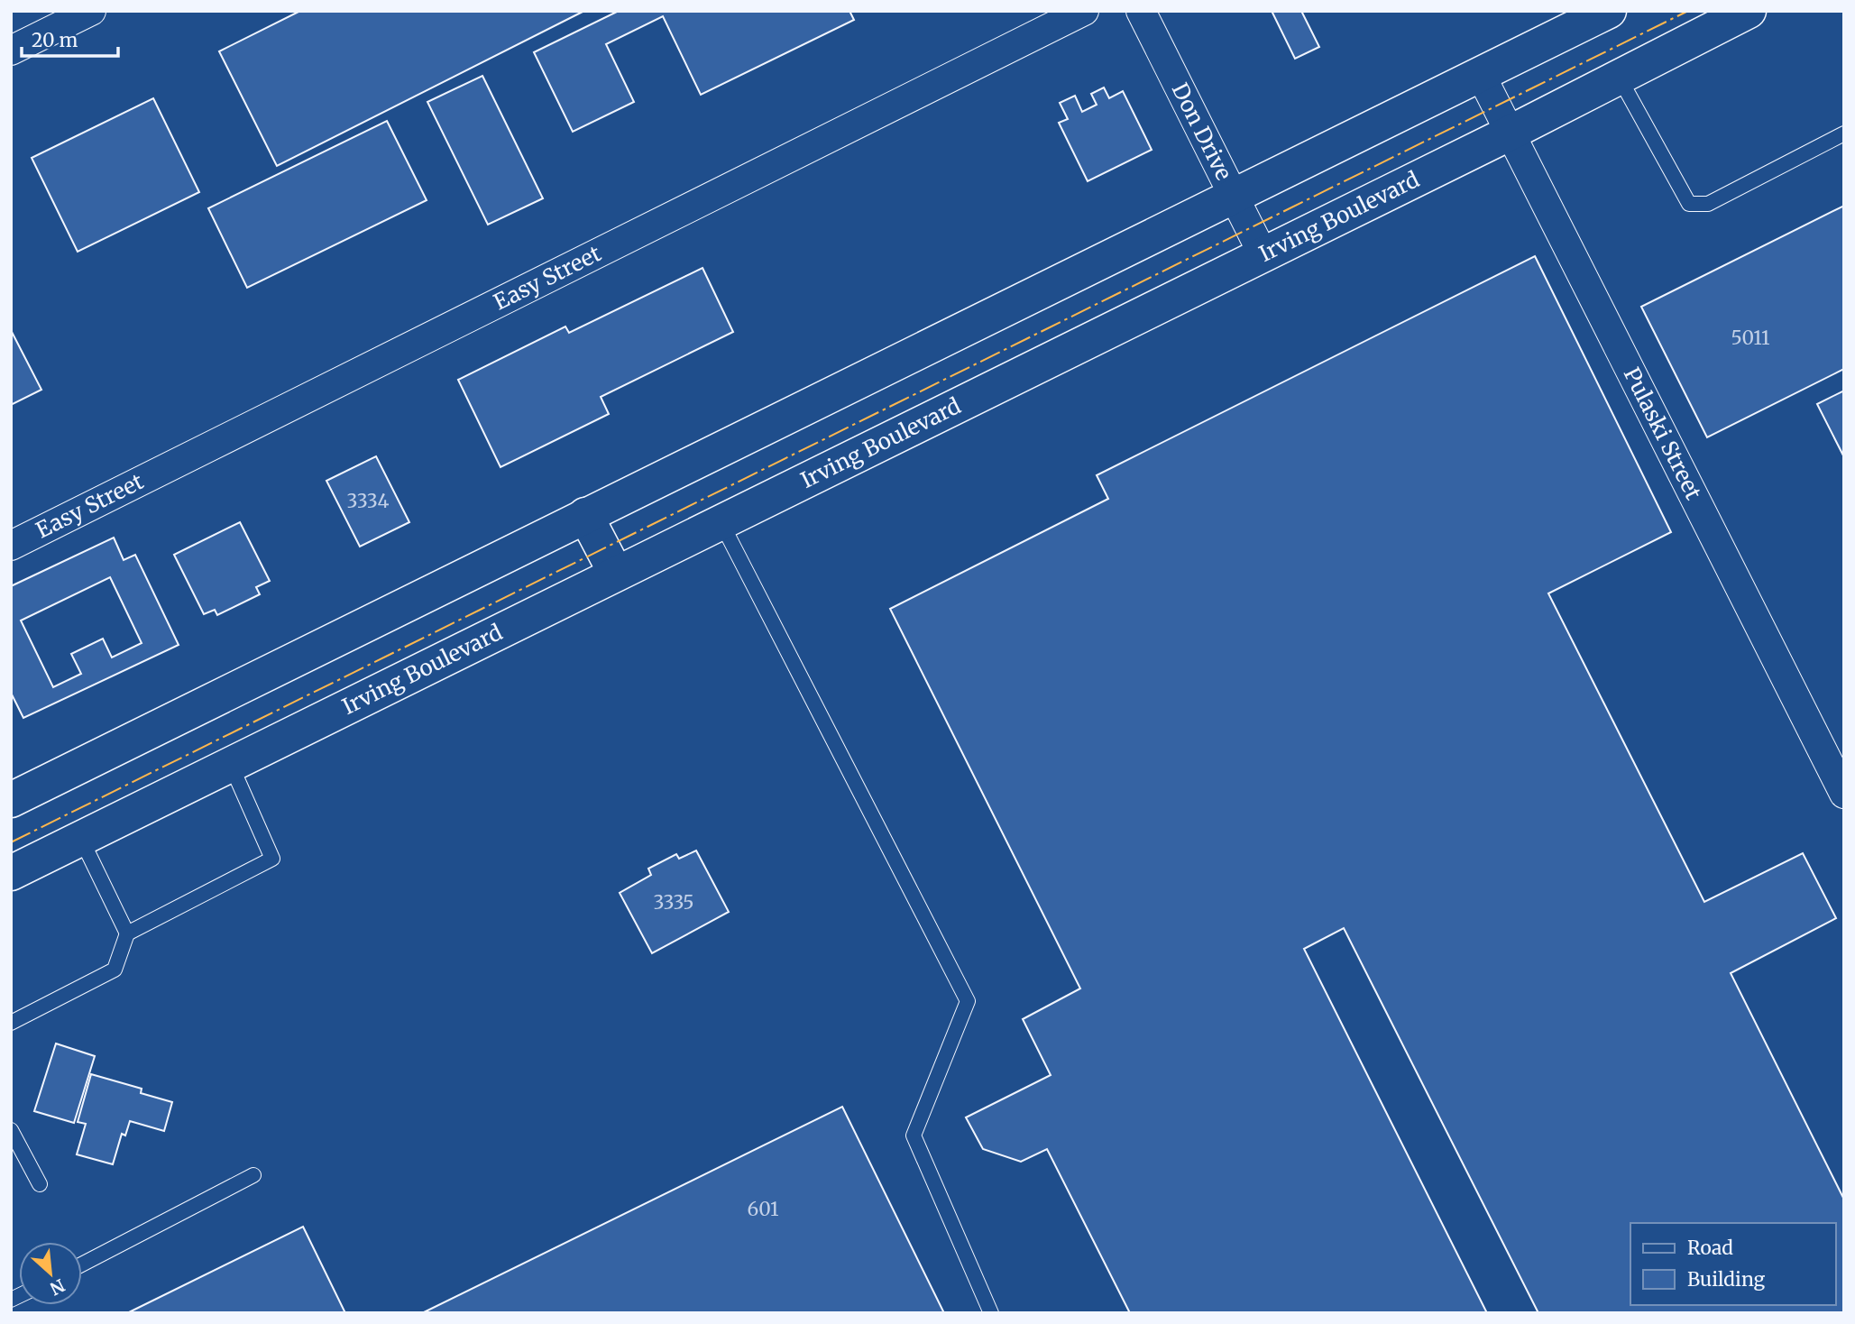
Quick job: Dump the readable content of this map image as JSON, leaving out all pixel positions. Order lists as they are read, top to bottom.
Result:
{
  "streets": {
    "main road": ["Irving Boulevard"],
    "street": ["Don Drive", "Easy Street", "Pulaski Street"]
  },
  "crossings": [
    ["Don Drive", "Irving Boulevard"],
    ["Irving Boulevard", "Pulaski Street"]
  ],
  "house_numbers": [
    "5011",
    "3334",
    "3335",
    "601"
  ],
  "legend": ["Road", "Building"],
  "scale_bar": "20 m",
  "north": "bottom right"
}
